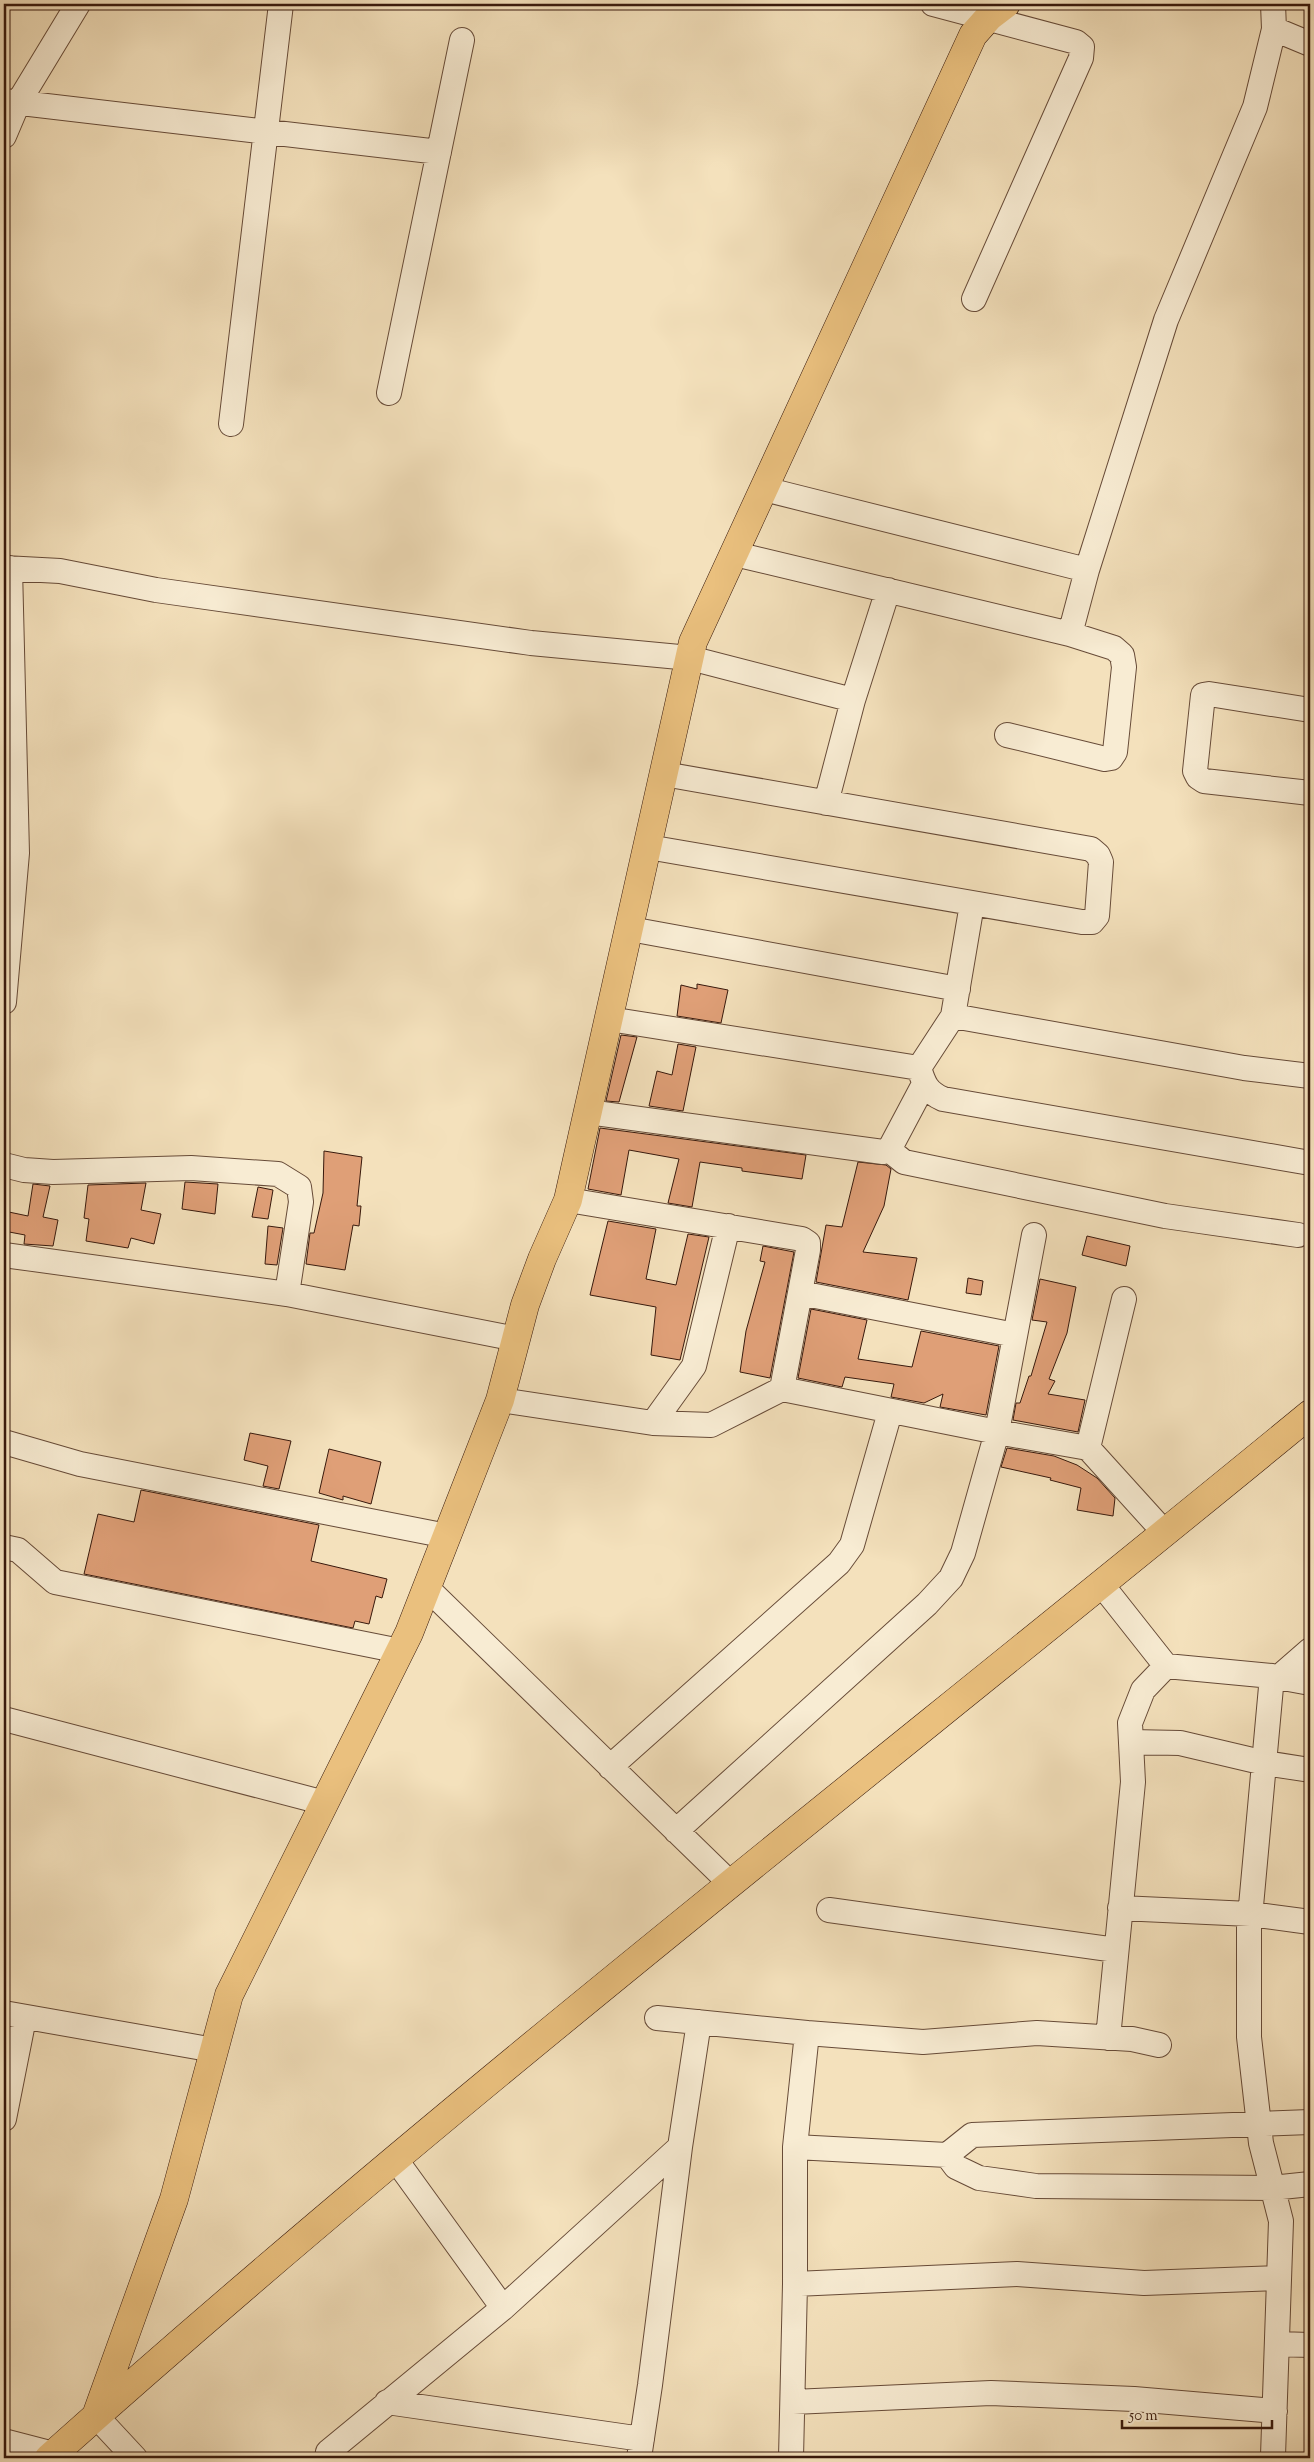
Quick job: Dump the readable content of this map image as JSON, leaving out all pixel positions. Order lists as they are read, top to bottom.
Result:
{
  "scale_bar": "50 m"
}
